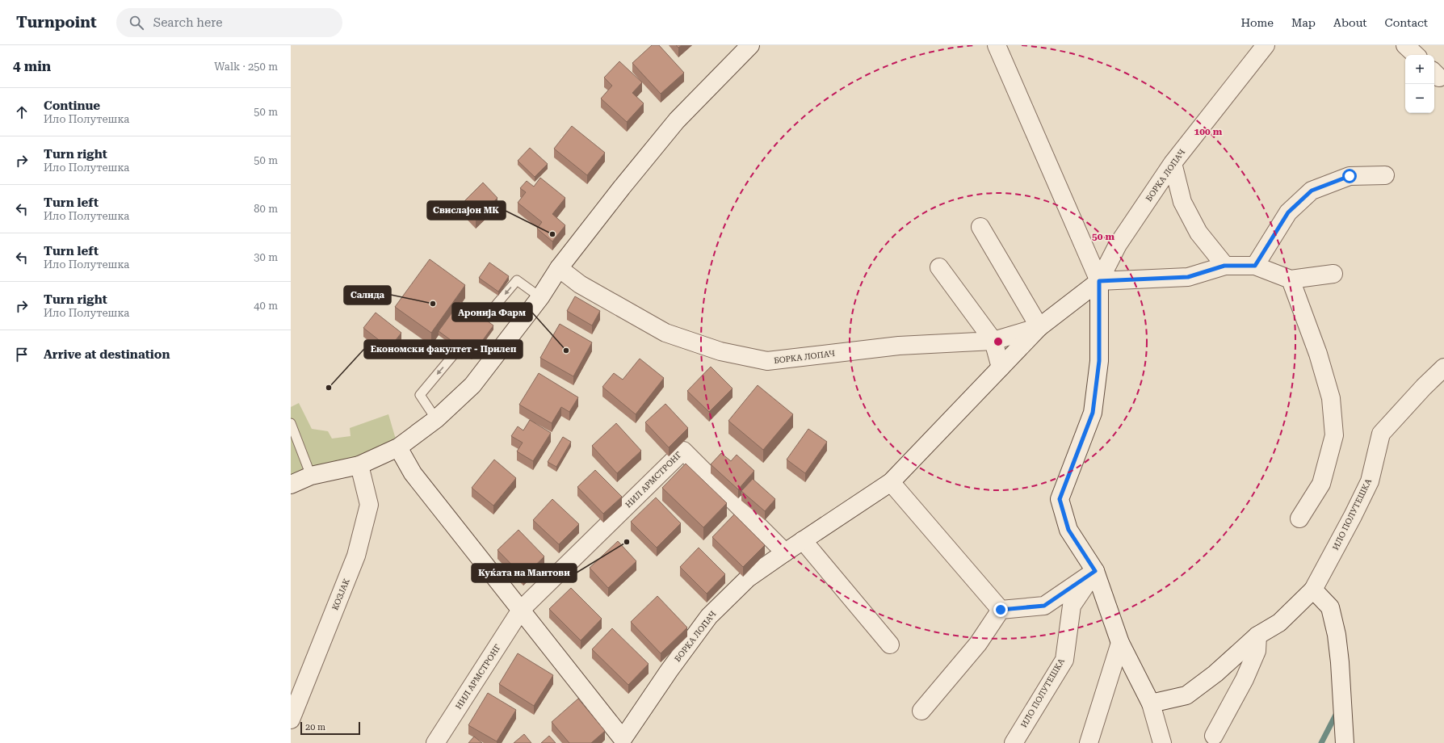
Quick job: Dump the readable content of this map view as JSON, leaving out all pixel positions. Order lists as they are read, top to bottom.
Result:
{
  "streets": {
    "street": [
      "БОРКА ЛОПАЧ",
      "НИЛ АРМСТРОНГ",
      "ИЛО ПОЛУТЕШКА",
      "КОЗЈАК"
    ]
  },
  "crossings": [
    ["БОРКА ЛОПАЧ", "НИЛ АРМСТРОНГ"]
  ],
  "places": [
    "Свислајон МК",
    "Салида",
    "Аронија Фарм",
    "Економски факултет - Прилеп",
    "Куќата на Мантови"
  ],
  "scale_bar": "20 m",
  "page": {
    "header": "Turnpoint",
    "search": "Search here",
    "nav": [
      "Home",
      "Map",
      "About",
      "Contact"
    ],
    "heading": ["4 min", "Walk · 250 m"],
    "map_buttons": ["+", "−"],
    "list": [
      ["Continue", "Ило Полутешка", "50 m"],
      ["Turn right", "Ило Полутешка", "50 m"],
      ["Turn left", "Ило Полутешка", "80 m"],
      ["Turn left", "Ило Полутешка", "30 m"],
      ["Turn right", "Ило Полутешка", "40 m"],
      "Arrive at destination"
    ],
    "scale": "20 m"
  },
  "rings": ["100 m", "50 m"]
}
